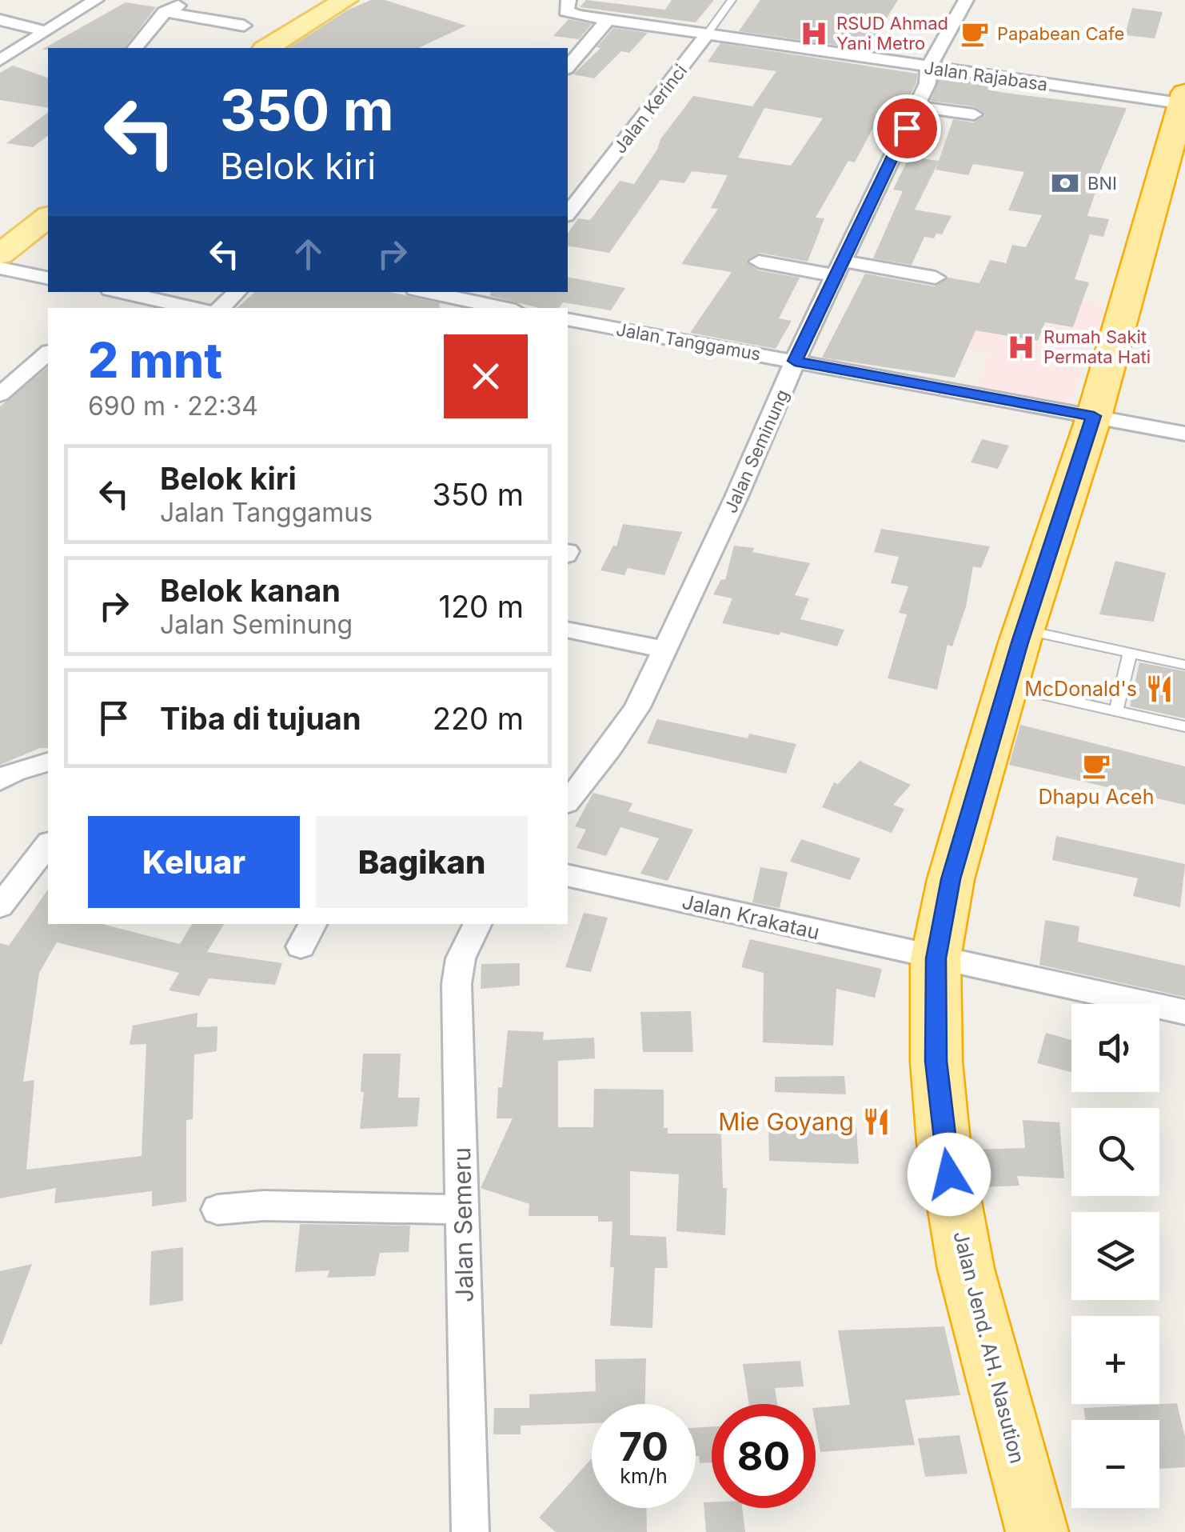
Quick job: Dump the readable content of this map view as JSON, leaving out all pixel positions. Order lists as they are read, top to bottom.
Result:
{
  "streets": {
    "highway": ["Jalan Jend. AH. Nasution"],
    "street": [
      "Jalan Rajabasa",
      "Jalan Kerinci",
      "Jalan Tanggamus",
      "Jalan Seminung",
      "Jalan Krakatau",
      "Jalan Semeru"
    ]
  },
  "crossings": [
    ["Jalan Rajabasa", "Jalan Kerinci"],
    ["Jalan Rajabasa", "Jalan Seminung"],
    ["Jalan Rajabasa", "Jalan Jend. AH. Nasution"],
    ["Jalan Tanggamus", "Jalan Seminung"],
    ["Jalan Tanggamus", "Jalan Jend. AH. Nasution"],
    ["Jalan Krakatau", "Jalan Jend. AH. Nasution"]
  ],
  "places": {
    "hospital": ["RSUD Ahmad Yani Metro", "Rumah Sakit Permata Hati"],
    "cafe": ["Papabean Cafe", "Dhapu Aceh"],
    "bank": ["BNI"],
    "restaurant": ["McDonald's", "Mie Goyang"]
  },
  "page": {
    "turn": ["350 m", "Belok kiri"],
    "heading": ["2 mnt", "690 m · 22:34"],
    "list": [
      {
        "name": "Belok kiri",
        "note": "Jalan Tanggamus",
        "value": "350 m"
      },
      {
        "name": "Belok kanan",
        "note": "Jalan Seminung",
        "value": "120 m"
      },
      {
        "name": "Tiba di tujuan",
        "value": "220 m"
      }
    ],
    "buttons": ["Keluar", "Bagikan"],
    "map_buttons": ["+", "−"],
    "speed": "70 km/h",
    "limit": "80"
  }
}
